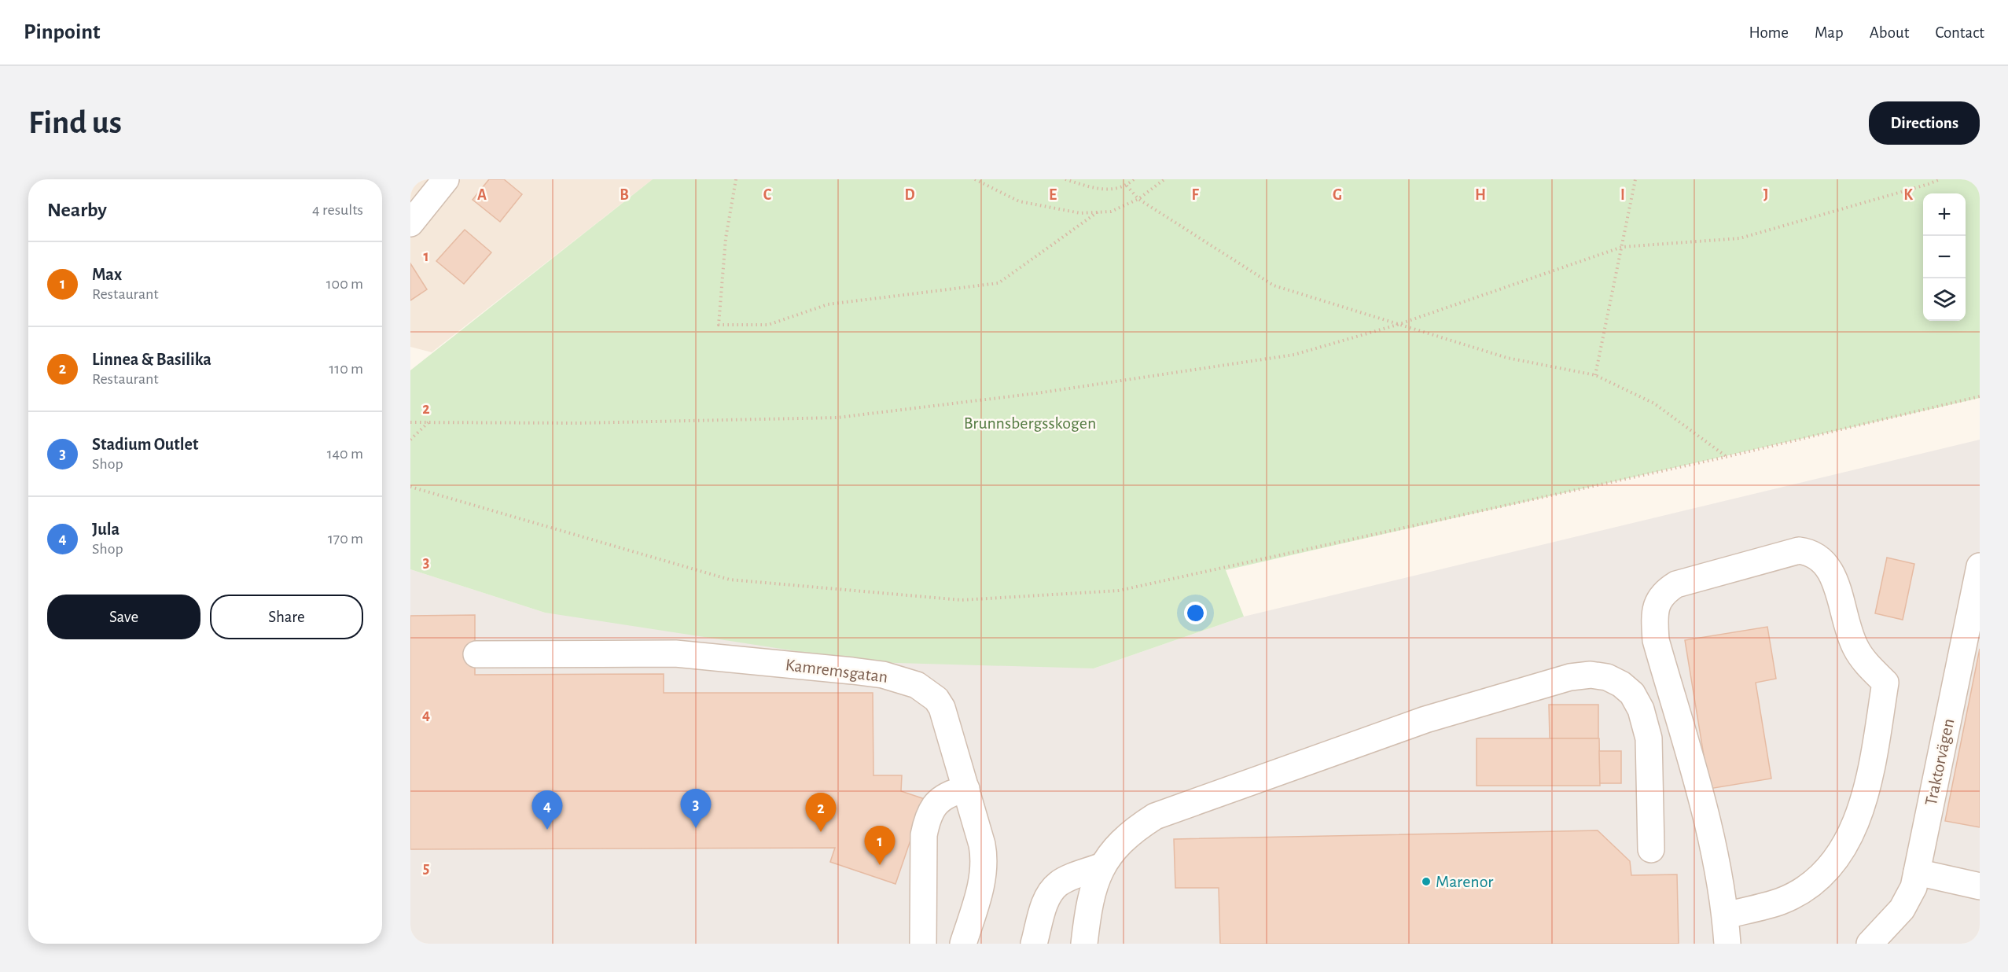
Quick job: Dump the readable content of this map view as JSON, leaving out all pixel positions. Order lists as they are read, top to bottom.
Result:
{
  "streets": {
    "street": ["Kamremsgatan", "Traktorvägen"]
  },
  "parks": ["Brunnsbergsskogen"],
  "places": ["Marenor"],
  "page": {
    "header": "Pinpoint",
    "nav": [
      "Home",
      "Map",
      "About",
      "Contact"
    ],
    "buttons": [
      "Directions",
      ["Save", "Share"]
    ],
    "title": "Find us",
    "heading": ["Nearby", "4 results"],
    "map_buttons": ["+", "−"],
    "list": [
      {
        "mark": "1",
        "name": "Max",
        "note": "Restaurant",
        "value": "100 m"
      },
      {
        "mark": "2",
        "name": "Linnea & Basilika",
        "note": "Restaurant",
        "value": "110 m"
      },
      {
        "mark": "3",
        "name": "Stadium Outlet",
        "note": "Shop",
        "value": "140 m"
      },
      {
        "mark": "4",
        "name": "Jula",
        "note": "Shop",
        "value": "170 m"
      }
    ],
    "pins": [
      "3",
      "4",
      "2",
      "1"
    ]
  },
  "grid": {
    "columns": [
      "A",
      "B",
      "C",
      "D",
      "E",
      "F",
      "G",
      "H",
      "I",
      "J",
      "K"
    ],
    "rows": [
      "1",
      "2",
      "3",
      "4",
      "5"
    ]
  }
}
